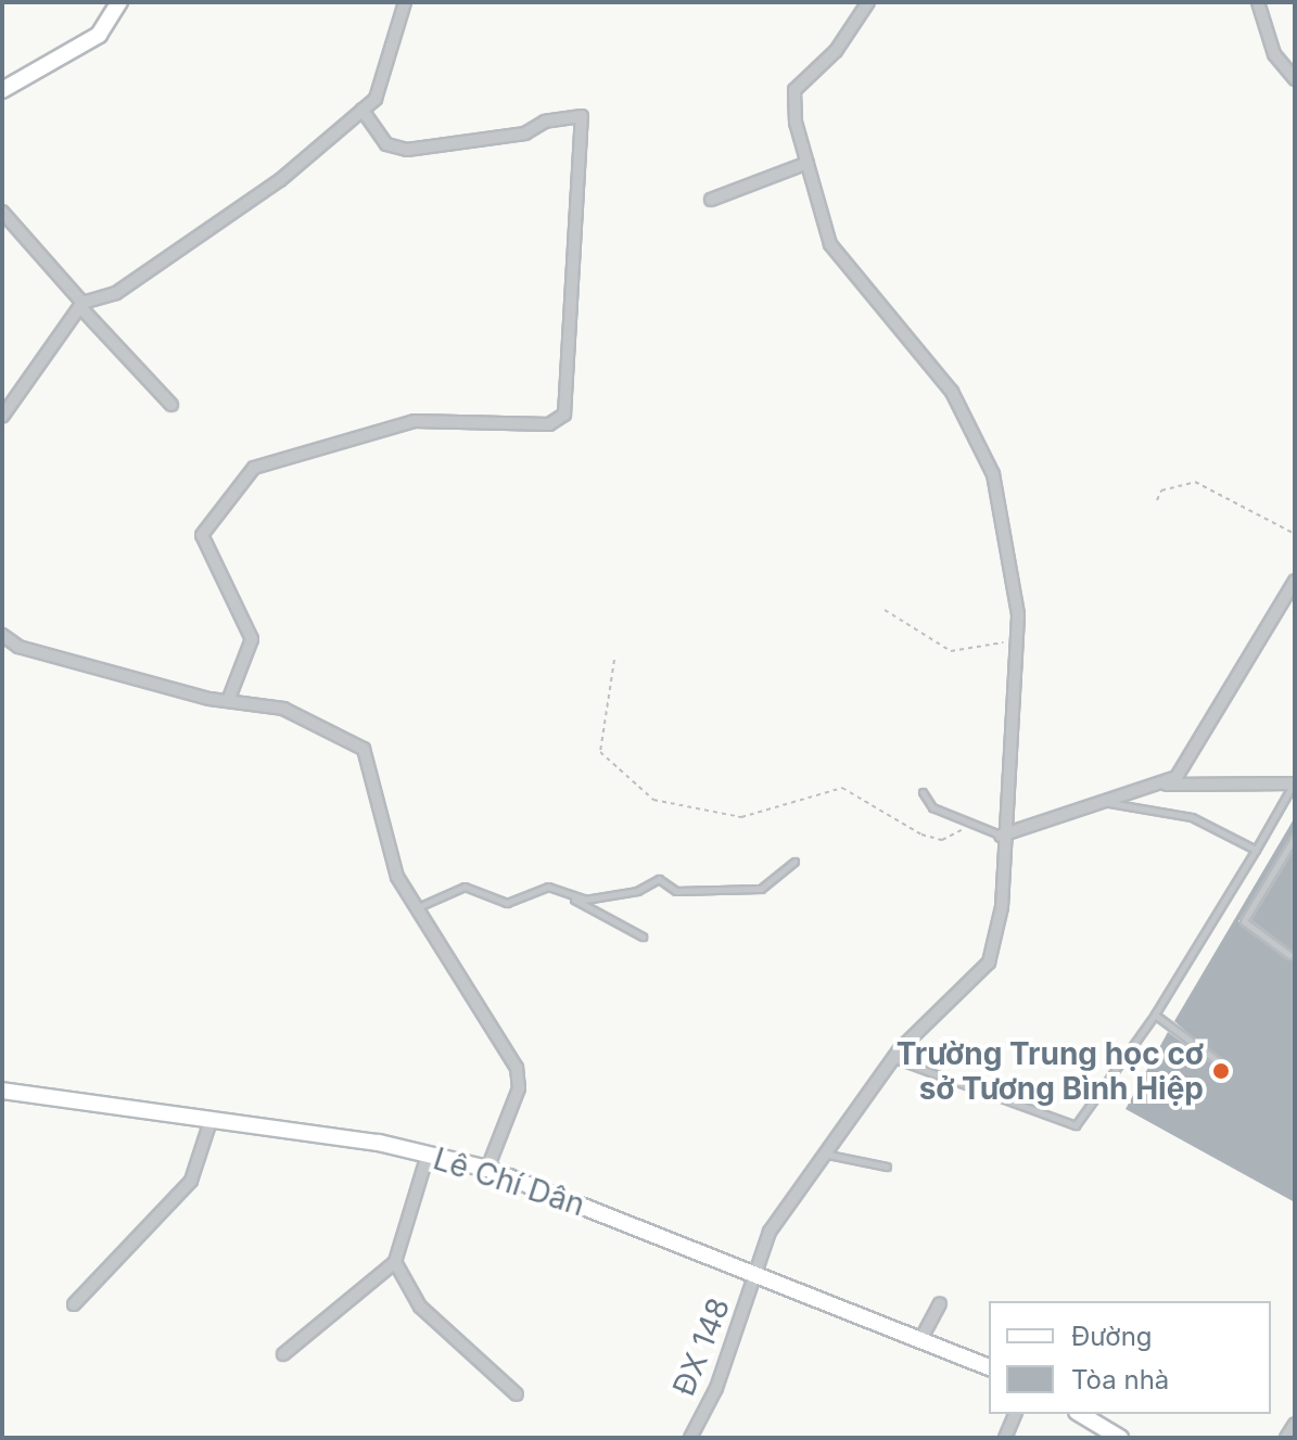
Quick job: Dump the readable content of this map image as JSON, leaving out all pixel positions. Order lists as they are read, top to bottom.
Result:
{
  "streets": {
    "street": ["Lê Chí Dân", "ĐX 148"]
  },
  "crossings": [
    ["Lê Chí Dân", "ĐX 148"]
  ],
  "places": ["Trường Trung học cơ sở Tương Bình Hiệp"],
  "legend": ["Đường", "Tòa nhà"]
}
